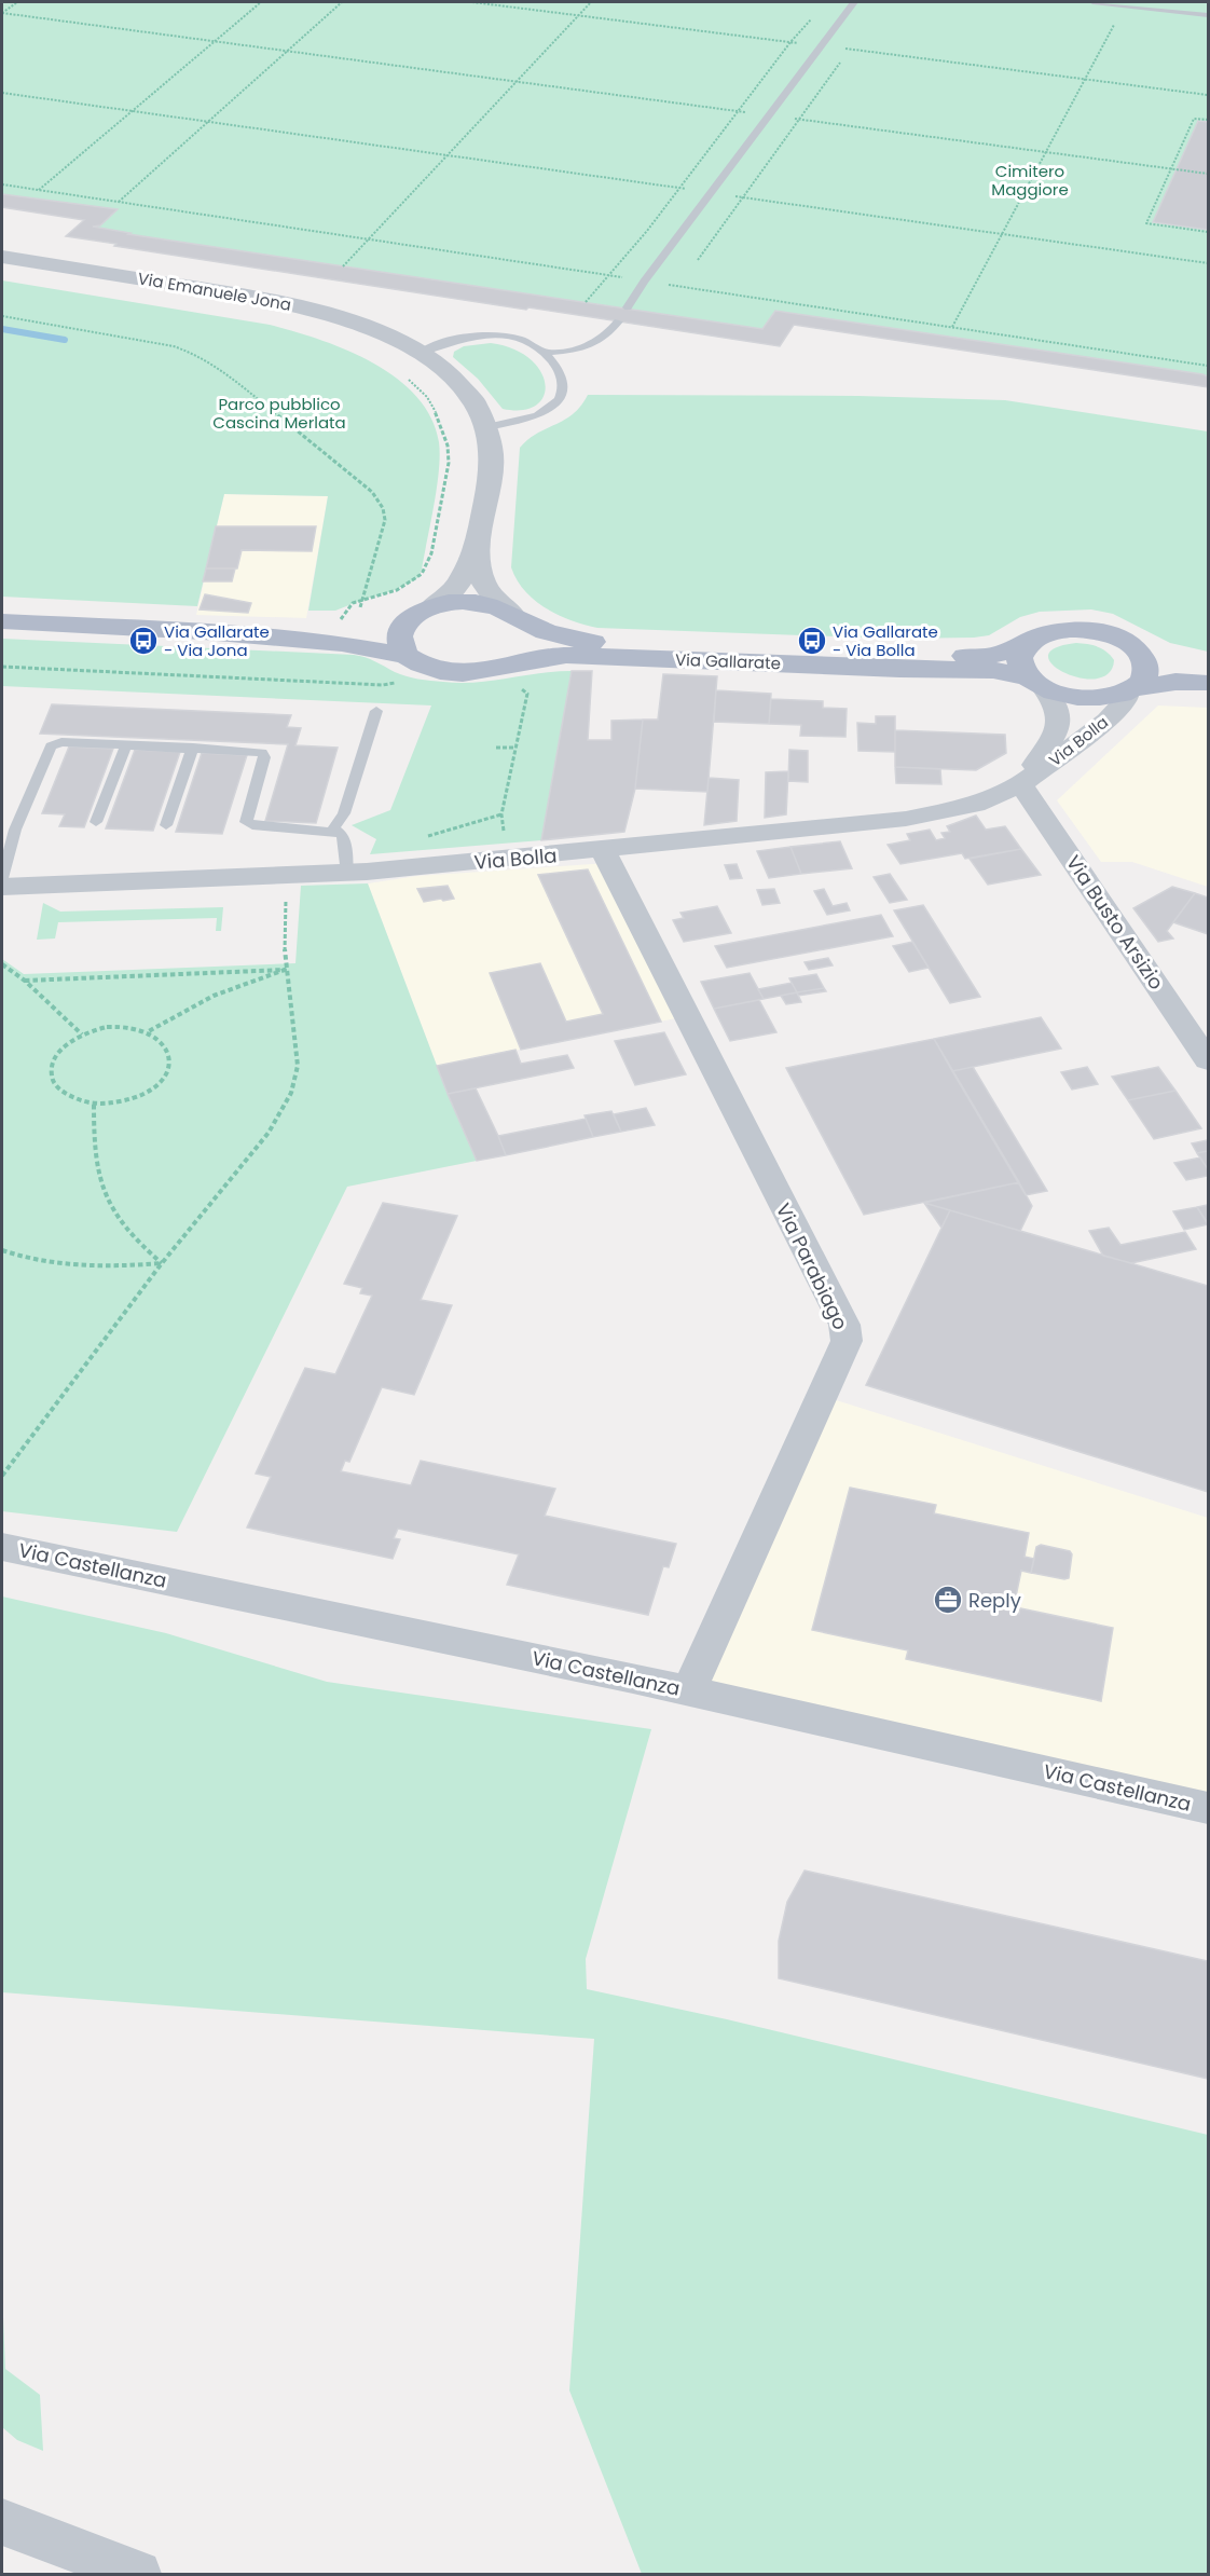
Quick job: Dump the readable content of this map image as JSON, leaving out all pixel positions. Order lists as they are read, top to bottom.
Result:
{
  "streets": {
    "main road": ["Via Gallarate"],
    "street": [
      "Via Emanuele Jona",
      "Via Bolla",
      "Via Busto Arsizio",
      "Via Parabiago",
      "Via Castellanza"
    ]
  },
  "crossings": [
    ["Via Emanuele Jona", "Via Gallarate"],
    ["Via Gallarate", "Via Bolla"],
    ["Via Bolla", "Via Busto Arsizio"],
    ["Via Bolla", "Via Parabiago"],
    ["Via Parabiago", "Via Castellanza"]
  ],
  "parks": ["Cimitero Maggiore", "Parco pubblico Cascina Merlata"],
  "places": {
    "bus stop": ["Via Gallarate - Via Jona", "Via Gallarate - Via Bolla"],
    "office": ["Reply"]
  }
}
